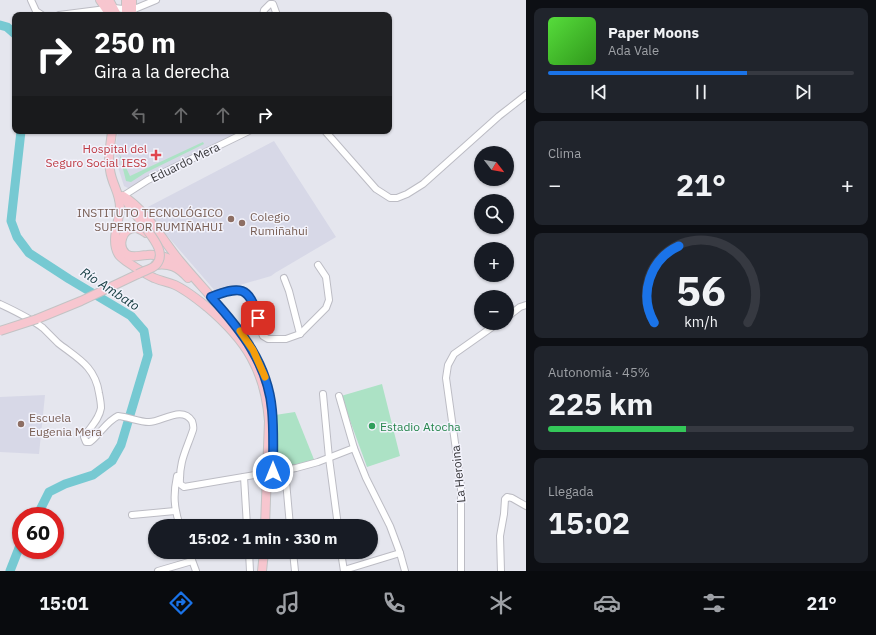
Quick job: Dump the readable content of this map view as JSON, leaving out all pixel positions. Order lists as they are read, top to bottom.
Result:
{
  "streets": {
    "street": ["Eduardo Mera", "La Heroina"]
  },
  "water": ["Río Ambato"],
  "places": {
    "health": ["Hospital del Seguro Social IESS"],
    "other": [
      "INSTITUTO TECNOLÓGICO SUPERIOR RUMIÑAHUI",
      "Colegio Rumiñahui",
      "Escuela Eugenia Mera",
      "Estadio Atocha"
    ]
  },
  "north": "bottom right",
  "page": {
    "turn": ["250 m", "Gira a la derecha"],
    "song": ["Paper Moons", "Ada Vale"],
    "tile": [
      "Clima",
      ["Autonomía · 45%", "225 km"],
      ["Llegada", "15:02"]
    ],
    "map_buttons": ["+", "−"],
    "heat": ["−", "21°", "+"],
    "limit": "60",
    "trip": "15:02 · 1 min · 330 m",
    "tabs": ["15:01", "21°"],
    "gauge": ["56", "km/h"]
  }
}
